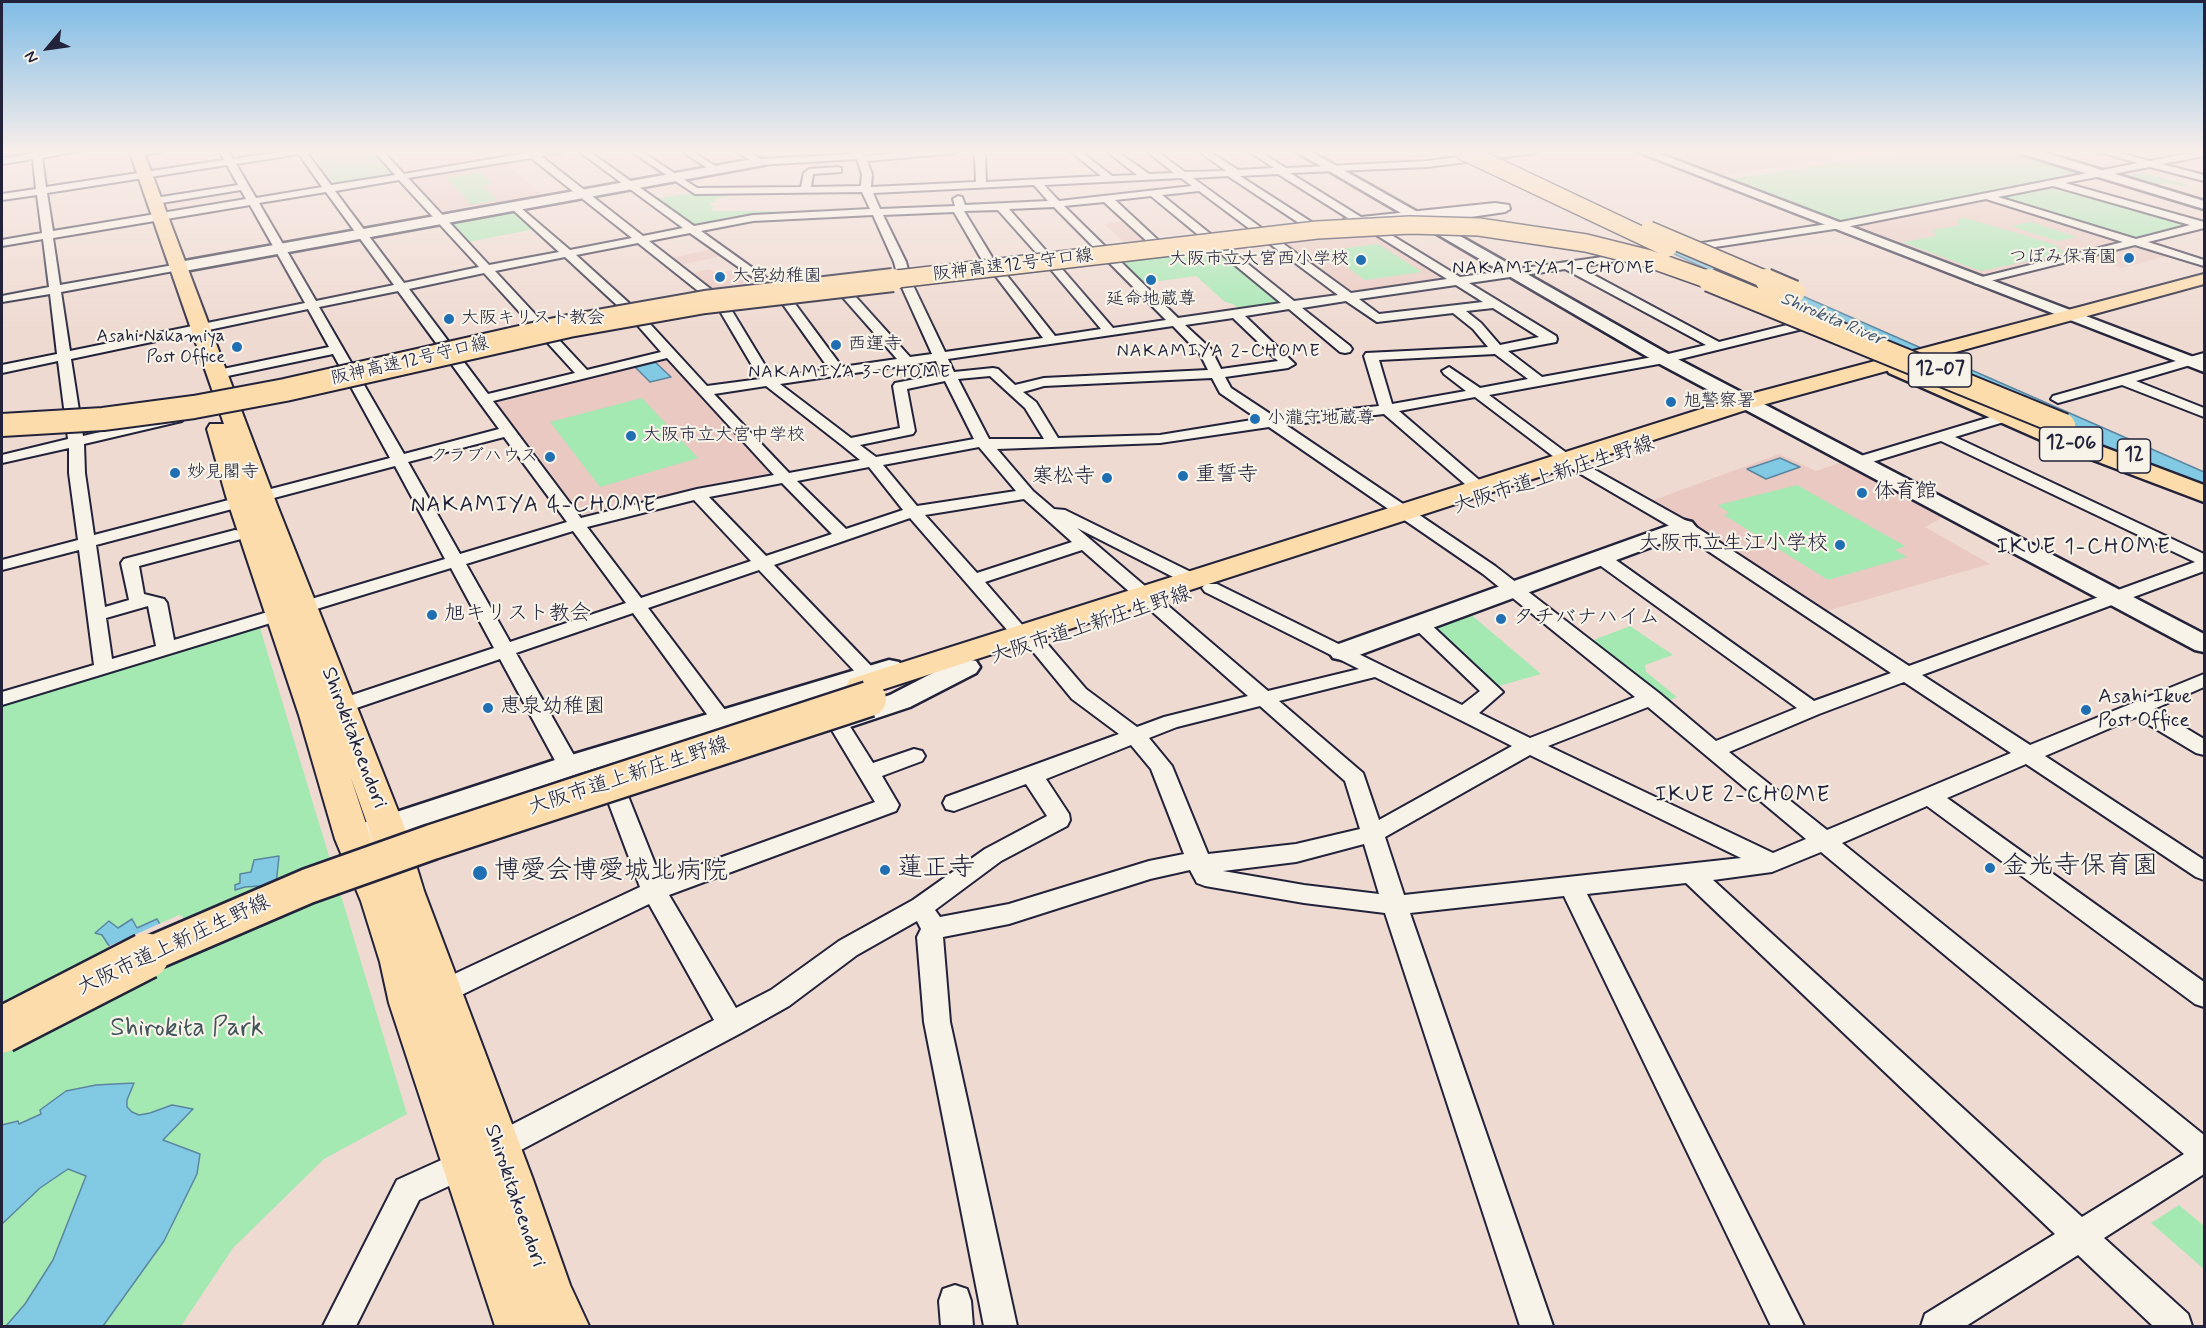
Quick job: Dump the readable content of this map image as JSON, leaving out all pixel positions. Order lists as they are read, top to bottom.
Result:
{
  "streets": {
    "highway": [
      "阪神高速12号守口線",
      "12-07",
      "12-06",
      "12"
    ],
    "main road": ["大阪市道上新庄生野線", "Shirokitakoendori"]
  },
  "crossings": [
    ["阪神高速12号守口線", "12-07"],
    ["阪神高速12号守口線", "12"],
    ["阪神高速12号守口線", "大阪市道上新庄生野線"],
    ["12-06", "大阪市道上新庄生野線"],
    ["12", "大阪市道上新庄生野線"]
  ],
  "districts": [
    "NAKAMIYA 1-CHOME",
    "NAKAMIYA 2-CHOME",
    "NAKAMIYA 3-CHOME",
    "NAKAMIYA 4-CHOME",
    "IKUE 1-CHOME",
    "IKUE 2-CHOME"
  ],
  "water": ["Shirokita River"],
  "parks": ["Shirokita Park"],
  "places": [
    "つぼみ保育園",
    "大阪市立大宮西小学校",
    "大宮幼稚園",
    "延命地蔵尊",
    "大阪キリスト教会",
    "西運寺",
    "Asahi Nakamiya Post Office",
    "旭警察署",
    "小瀧守地蔵尊",
    "大阪市立大宮中学校",
    "クラブハウス",
    "妙見閣寺",
    "重誓寺",
    "寒松寺",
    "体育館",
    "大阪市立生江小学校",
    "旭キリスト教会",
    "タチバナハイム",
    "恵泉幼稚園",
    "Asahi Ikue Post Office",
    "金光寺保育園",
    "蓮正寺",
    "博愛会博愛城北病院"
  ],
  "north": "bottom left"
}
